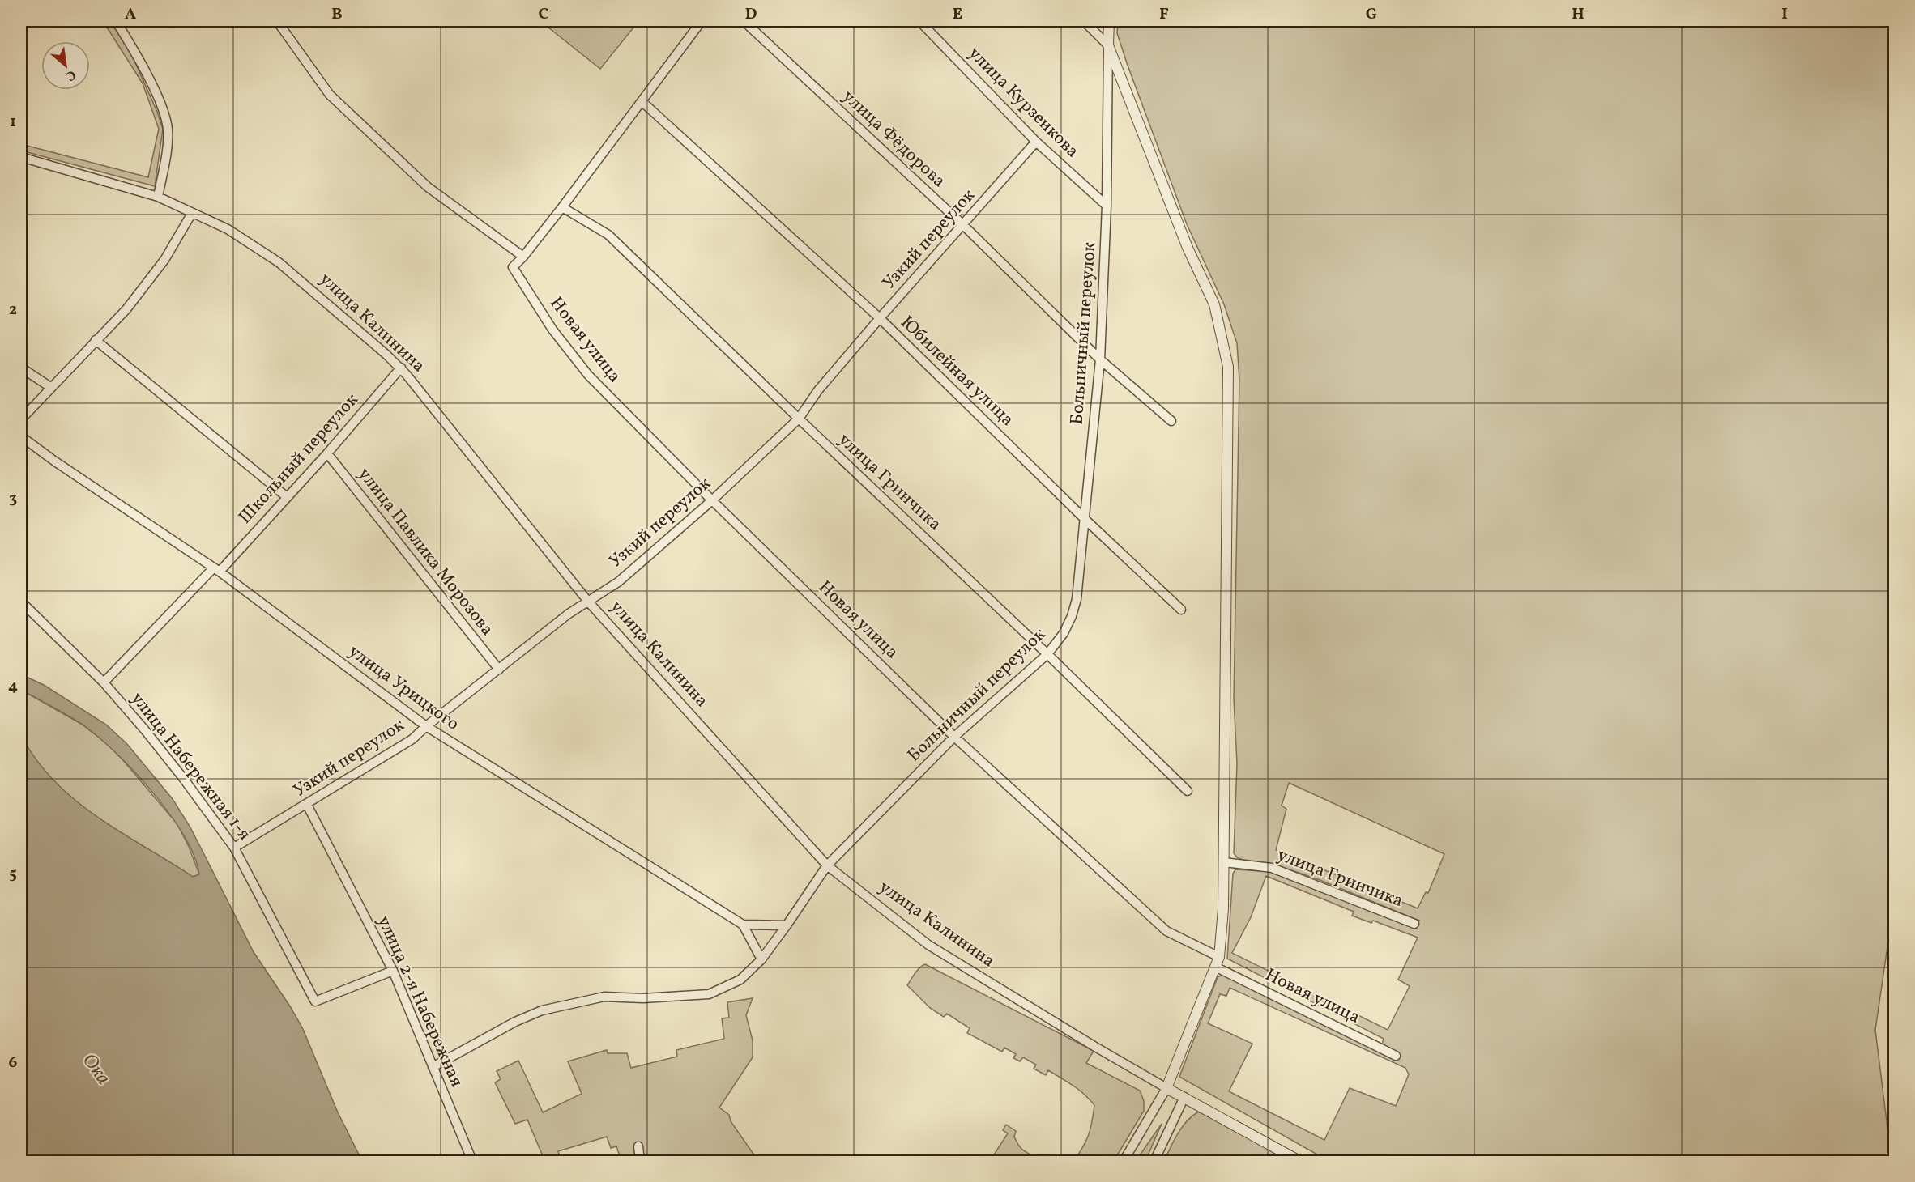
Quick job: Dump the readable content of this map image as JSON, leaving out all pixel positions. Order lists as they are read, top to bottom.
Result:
{
  "streets": {
    "street": [
      "улица Курзенкова",
      "улица Фёдорова",
      "Узкий переулок",
      "улица Калинина",
      "Больничный переулок",
      "Новая улица",
      "Юбилейная улица",
      "Школьный переулок",
      "улица Гринчика",
      "улица Павлика Морозова",
      "улица Урицкого",
      "улица Набережная 1-я",
      "улица 2-я Набережная"
    ]
  },
  "crossings": [
    ["улица Курзенкова", "Узкий переулок"],
    ["улица Курзенкова", "Больничный переулок"],
    ["улица Фёдорова", "Узкий переулок"],
    ["улица Фёдорова", "Больничный переулок"],
    ["Узкий переулок", "улица Калинина"],
    ["Узкий переулок", "Новая улица"],
    ["Узкий переулок", "Юбилейная улица"],
    ["Узкий переулок", "улица Гринчика"],
    ["Узкий переулок", "улица Павлика Морозова"],
    ["Узкий переулок", "улица Урицкого"],
    ["Узкий переулок", "улица Набережная 1-я"],
    ["Узкий переулок", "улица 2-я Набережная"],
    ["улица Калинина", "Больничный переулок"],
    ["улица Калинина", "Школьный переулок"],
    ["Больничный переулок", "Новая улица"],
    ["Больничный переулок", "Юбилейная улица"],
    ["Больничный переулок", "улица Гринчика"],
    ["Больничный переулок", "улица 2-я Набережная"],
    ["Школьный переулок", "улица Павлика Морозова"],
    ["Школьный переулок", "улица Урицкого"],
    ["Школьный переулок", "улица Набережная 1-я"],
    ["улица Набережная 1-я", "улица 2-я Набережная"]
  ],
  "water": ["Ока"],
  "north": "bottom right",
  "grid": {
    "columns": [
      "A",
      "B",
      "C",
      "D",
      "E",
      "F",
      "G",
      "H",
      "I"
    ],
    "rows": [
      "1",
      "2",
      "3",
      "4",
      "5",
      "6"
    ]
  }
}
